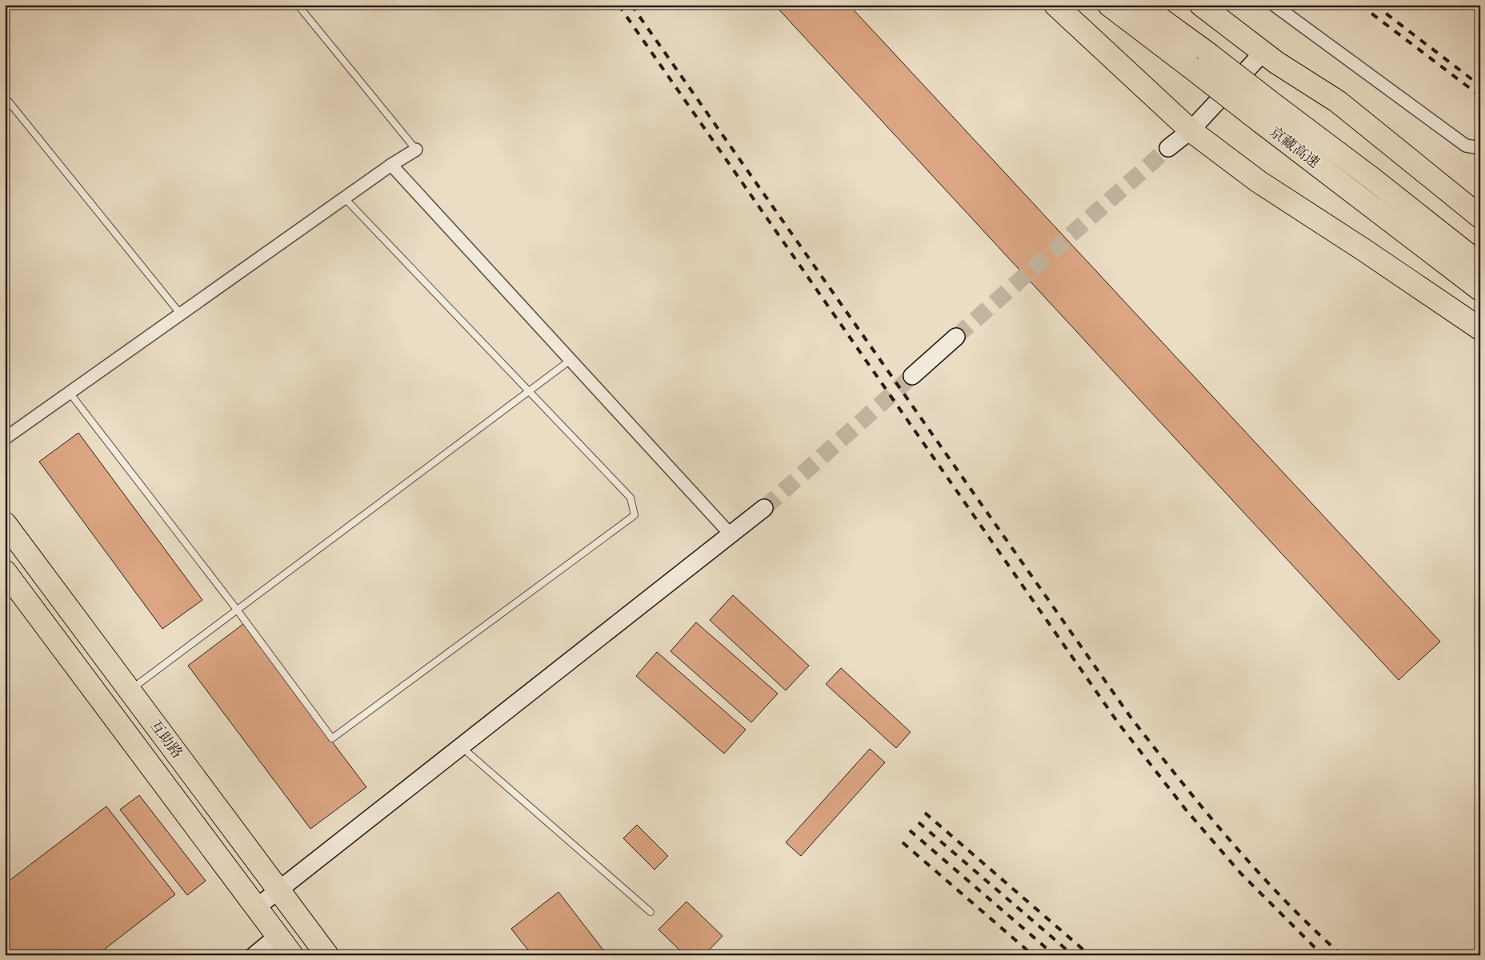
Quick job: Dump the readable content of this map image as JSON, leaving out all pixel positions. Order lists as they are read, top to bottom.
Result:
{
  "streets": {
    "highway": ["京藏高速", "互助路"]
  }
}
